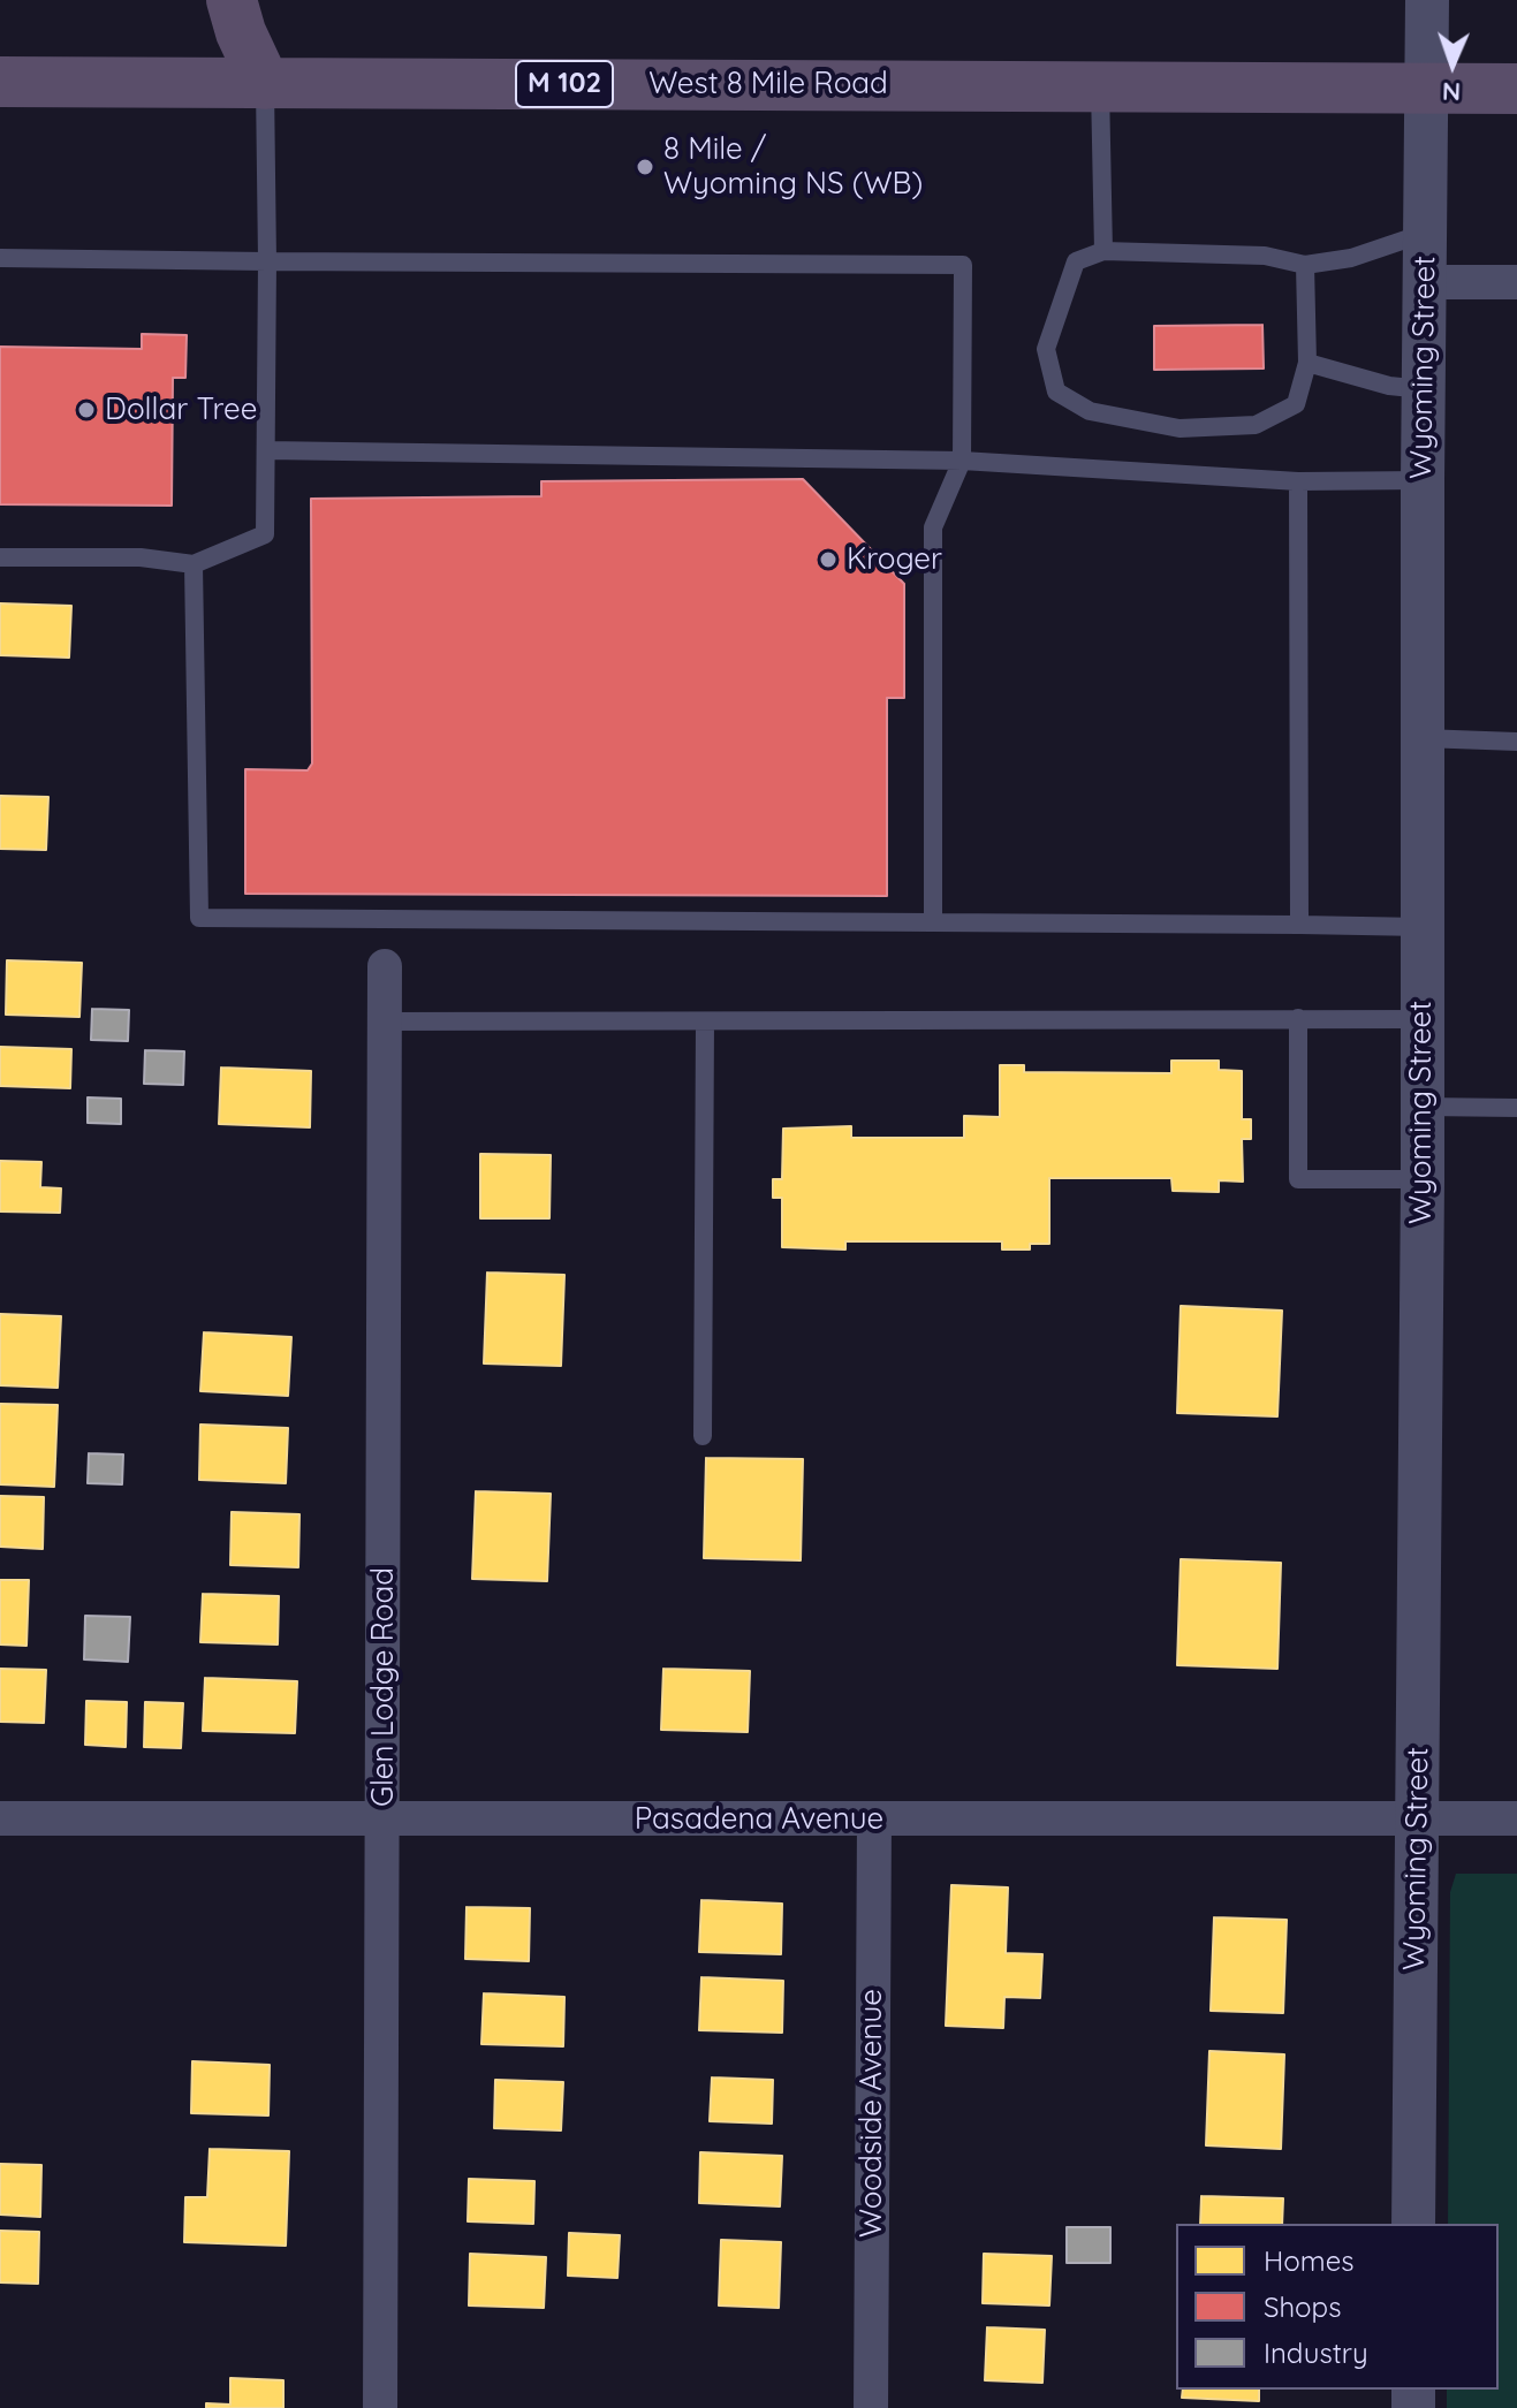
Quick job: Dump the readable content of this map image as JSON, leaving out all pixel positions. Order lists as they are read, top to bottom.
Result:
{
  "streets": {
    "highway": ["M 102", "West 8 Mile Road"],
    "street": [
      "Wyoming Street",
      "Glen Lodge Road",
      "Pasadena Avenue",
      "Woodside Avenue"
    ]
  },
  "crossings": [
    ["M 102", "West 8 Mile Road"],
    ["M 102", "Wyoming Street"],
    ["West 8 Mile Road", "Wyoming Street"],
    ["Wyoming Street", "Pasadena Avenue"],
    ["Glen Lodge Road", "Pasadena Avenue"],
    ["Pasadena Avenue", "Woodside Avenue"]
  ],
  "places": ["8 Mile / Wyoming NS (WB)", "Dollar Tree", "Kroger"],
  "legend": ["Homes", "Shops", "Industry"],
  "north": "bottom"
}
